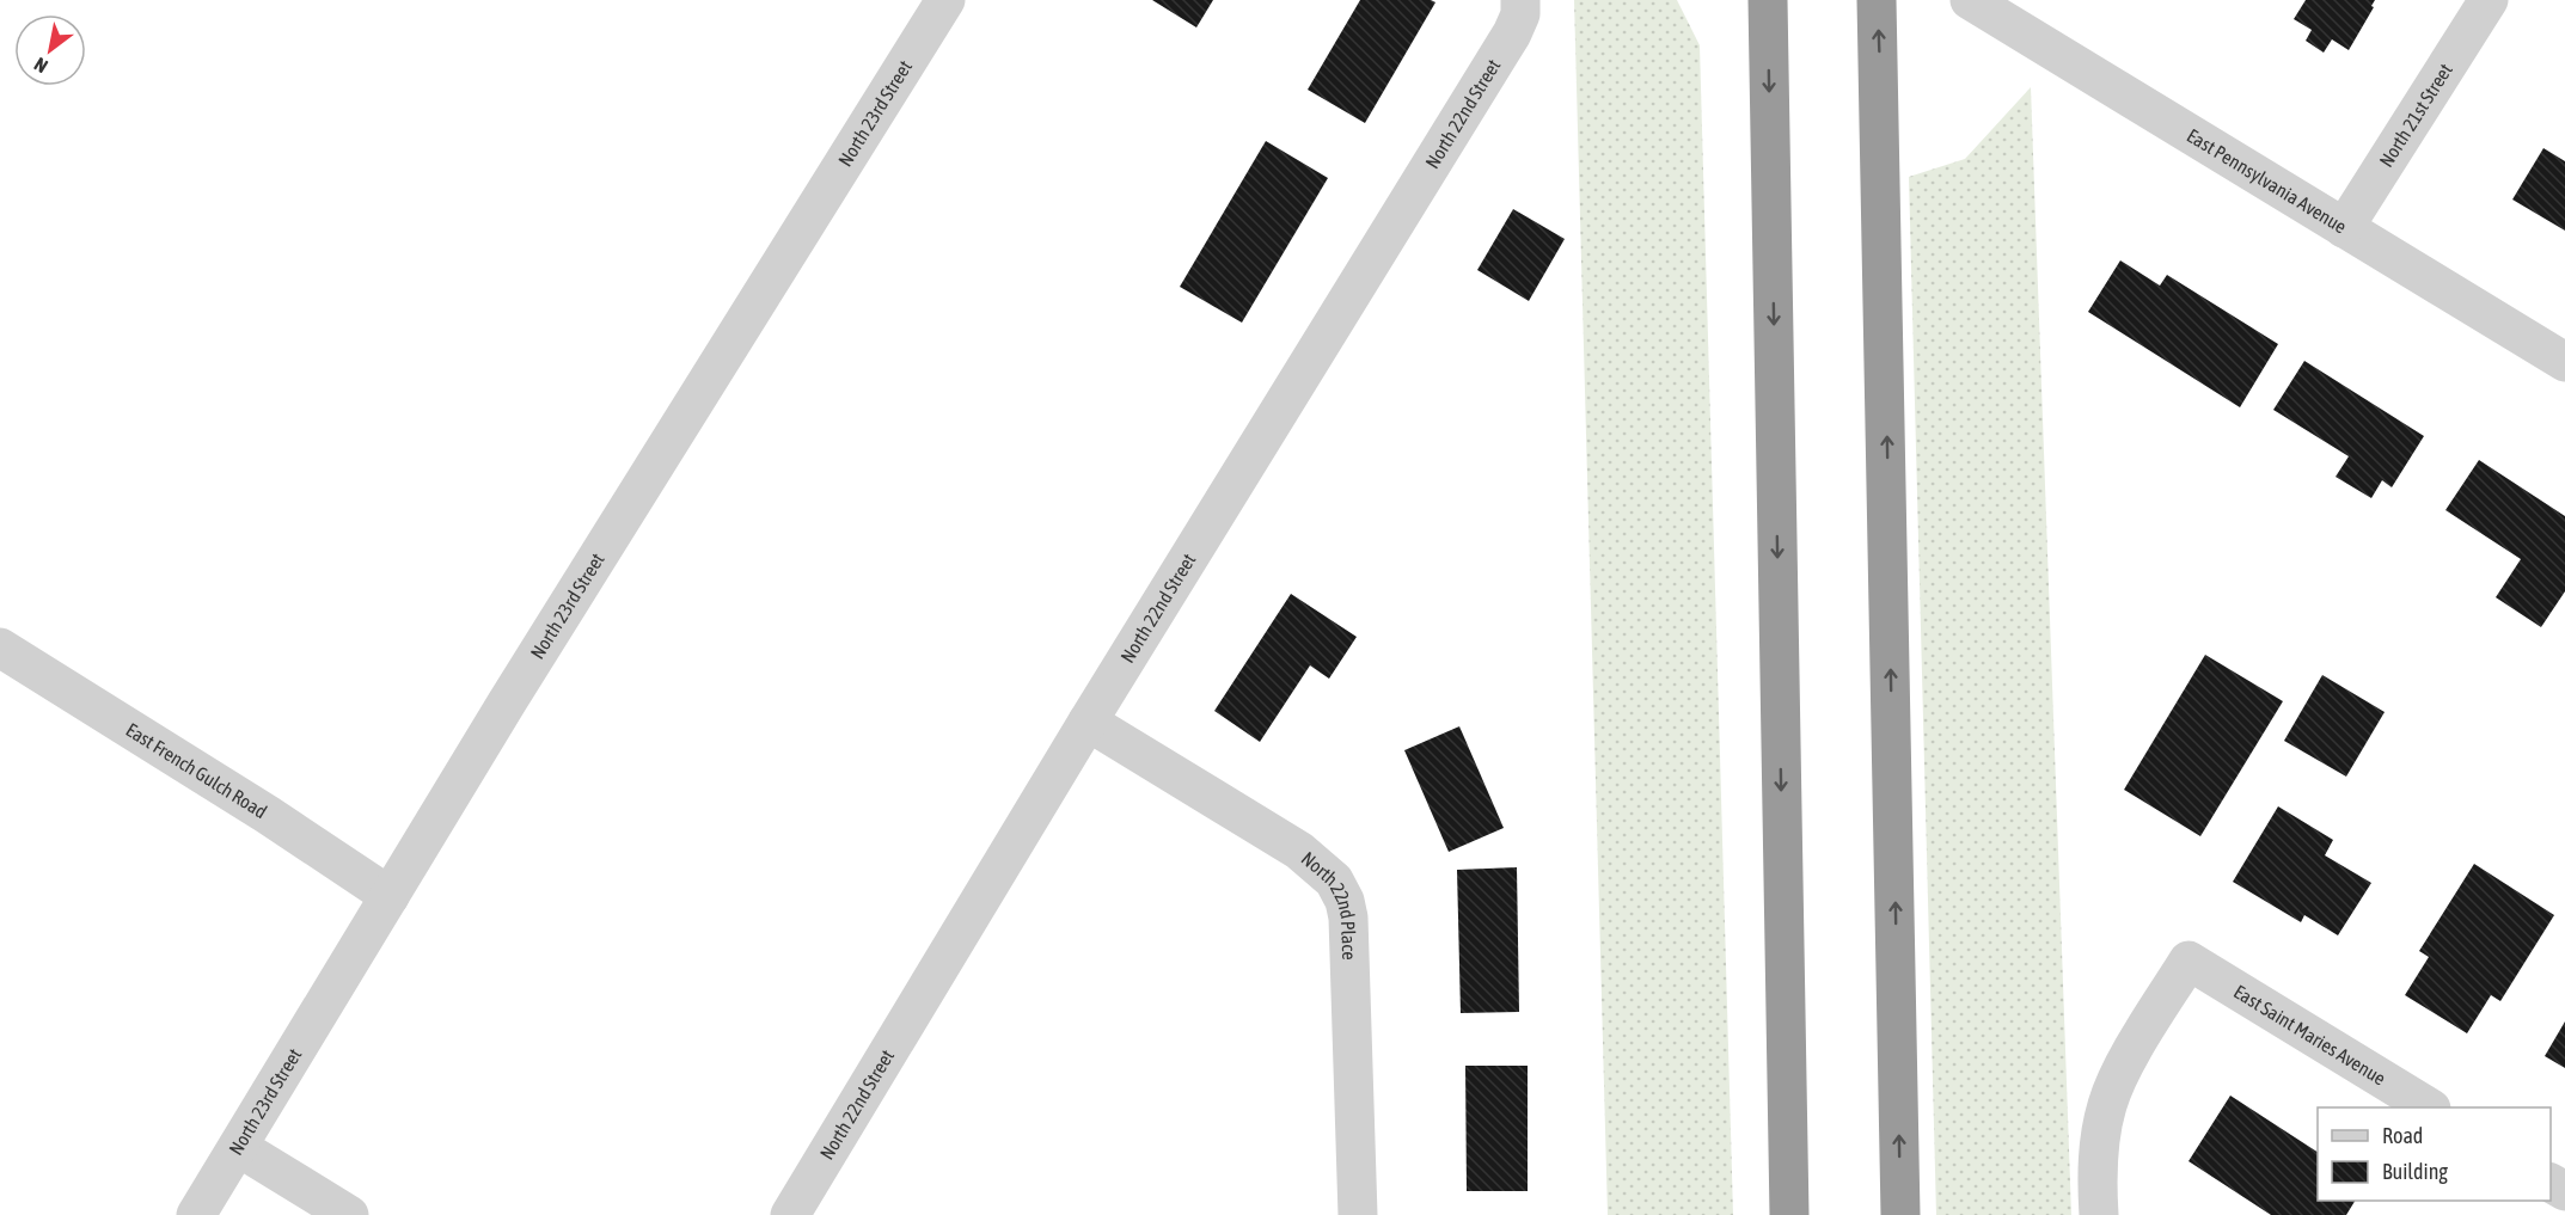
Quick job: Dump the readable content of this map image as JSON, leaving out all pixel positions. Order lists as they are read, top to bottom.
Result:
{
  "streets": {
    "street": [
      "North 23rd Street",
      "North 22nd Street",
      "North 21st Street",
      "East Pennsylvania Avenue",
      "East French Gulch Road",
      "North 22nd Place",
      "East Saint Maries Avenue"
    ]
  },
  "crossings": [
    ["North 23rd Street", "East French Gulch Road"],
    ["North 22nd Street", "North 22nd Place"],
    ["North 21st Street", "East Pennsylvania Avenue"]
  ],
  "legend": ["Road", "Building"],
  "north": "bottom left"
}
